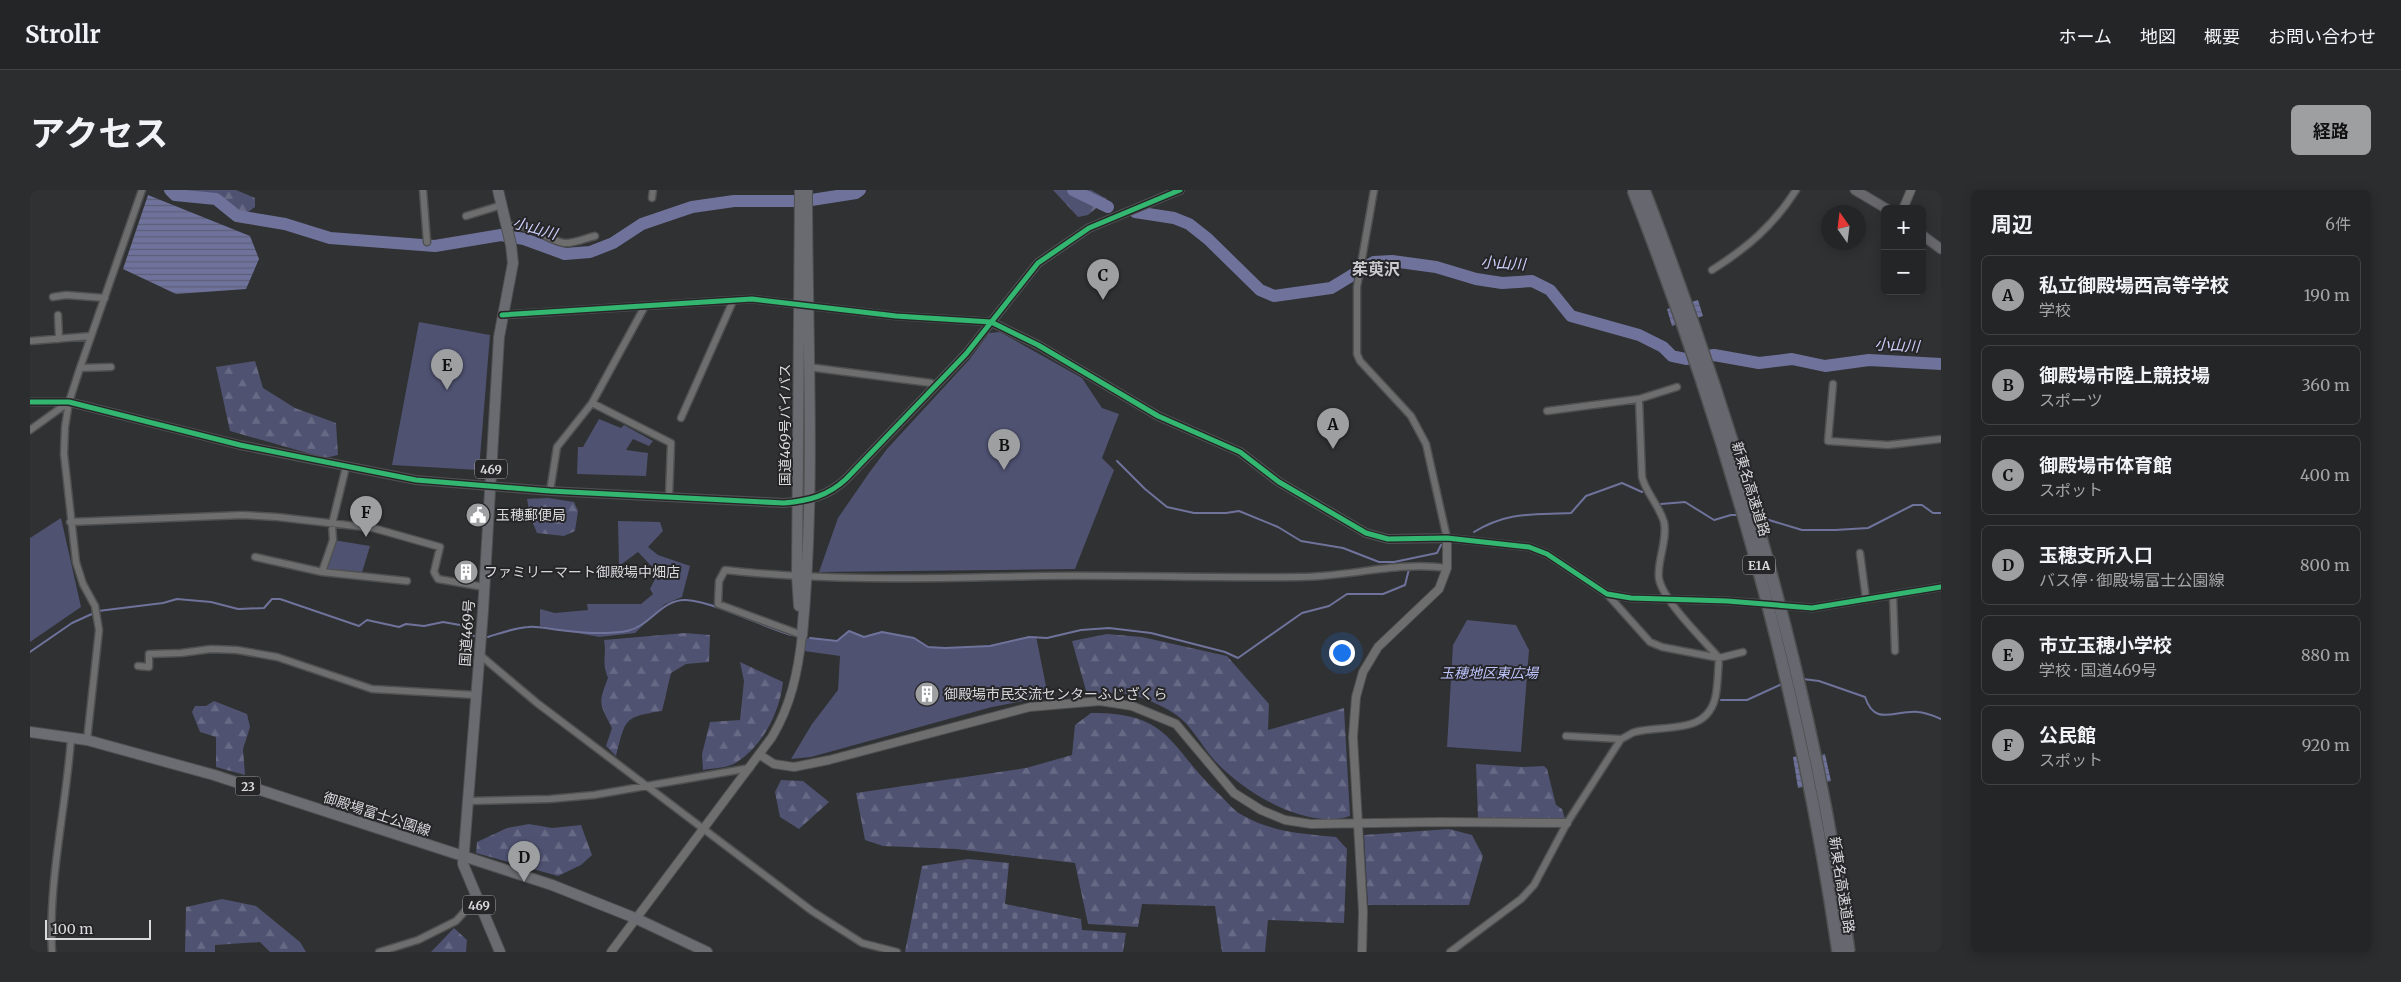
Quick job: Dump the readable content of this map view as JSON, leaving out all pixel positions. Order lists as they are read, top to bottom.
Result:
{
  "streets": {
    "highway": [
      "国道469号バイパス",
      "469",
      "新東名高速道路",
      "E1A",
      "国道469号"
    ],
    "main road": ["23", "御殿場富士公園線"]
  },
  "crossings": [
    ["国道469号", "御殿場富士公園線"]
  ],
  "districts": ["茱萸沢"],
  "water": ["小山川"],
  "parks": ["玉穂地区東広場"],
  "places": {
    "public building": ["玉穂郵便局"],
    "building": ["ファミリーマート御殿場中畑店", "御殿場市民交流センターふじざくら"]
  },
  "scale_bar": "100 m",
  "north": "top",
  "page": {
    "header": "Strollr",
    "nav": [
      "ホーム",
      "地図",
      "概要",
      "お問い合わせ"
    ],
    "title": "アクセス",
    "buttons": "経路",
    "heading": ["周辺", "6件"],
    "map_buttons": ["+", "−"],
    "list": [
      {
        "mark": "A",
        "name": "私立御殿場西高等学校",
        "note": "学校",
        "value": "190 m"
      },
      {
        "mark": "B",
        "name": "御殿場市陸上競技場",
        "note": "スポーツ",
        "value": "360 m"
      },
      {
        "mark": "C",
        "name": "御殿場市体育館",
        "note": "スポット",
        "value": "400 m"
      },
      {
        "mark": "D",
        "name": "玉穂支所入口",
        "note": "バス停 · 御殿場富士公園線",
        "value": "800 m"
      },
      {
        "mark": "E",
        "name": "市立玉穂小学校",
        "note": "学校 · 国道469号",
        "value": "880 m"
      },
      {
        "mark": "F",
        "name": "公民館",
        "note": "スポット",
        "value": "920 m"
      }
    ],
    "pins": [
      "C",
      "E",
      "A",
      "B",
      "F",
      "D"
    ],
    "scale": "100 m"
  }
}
